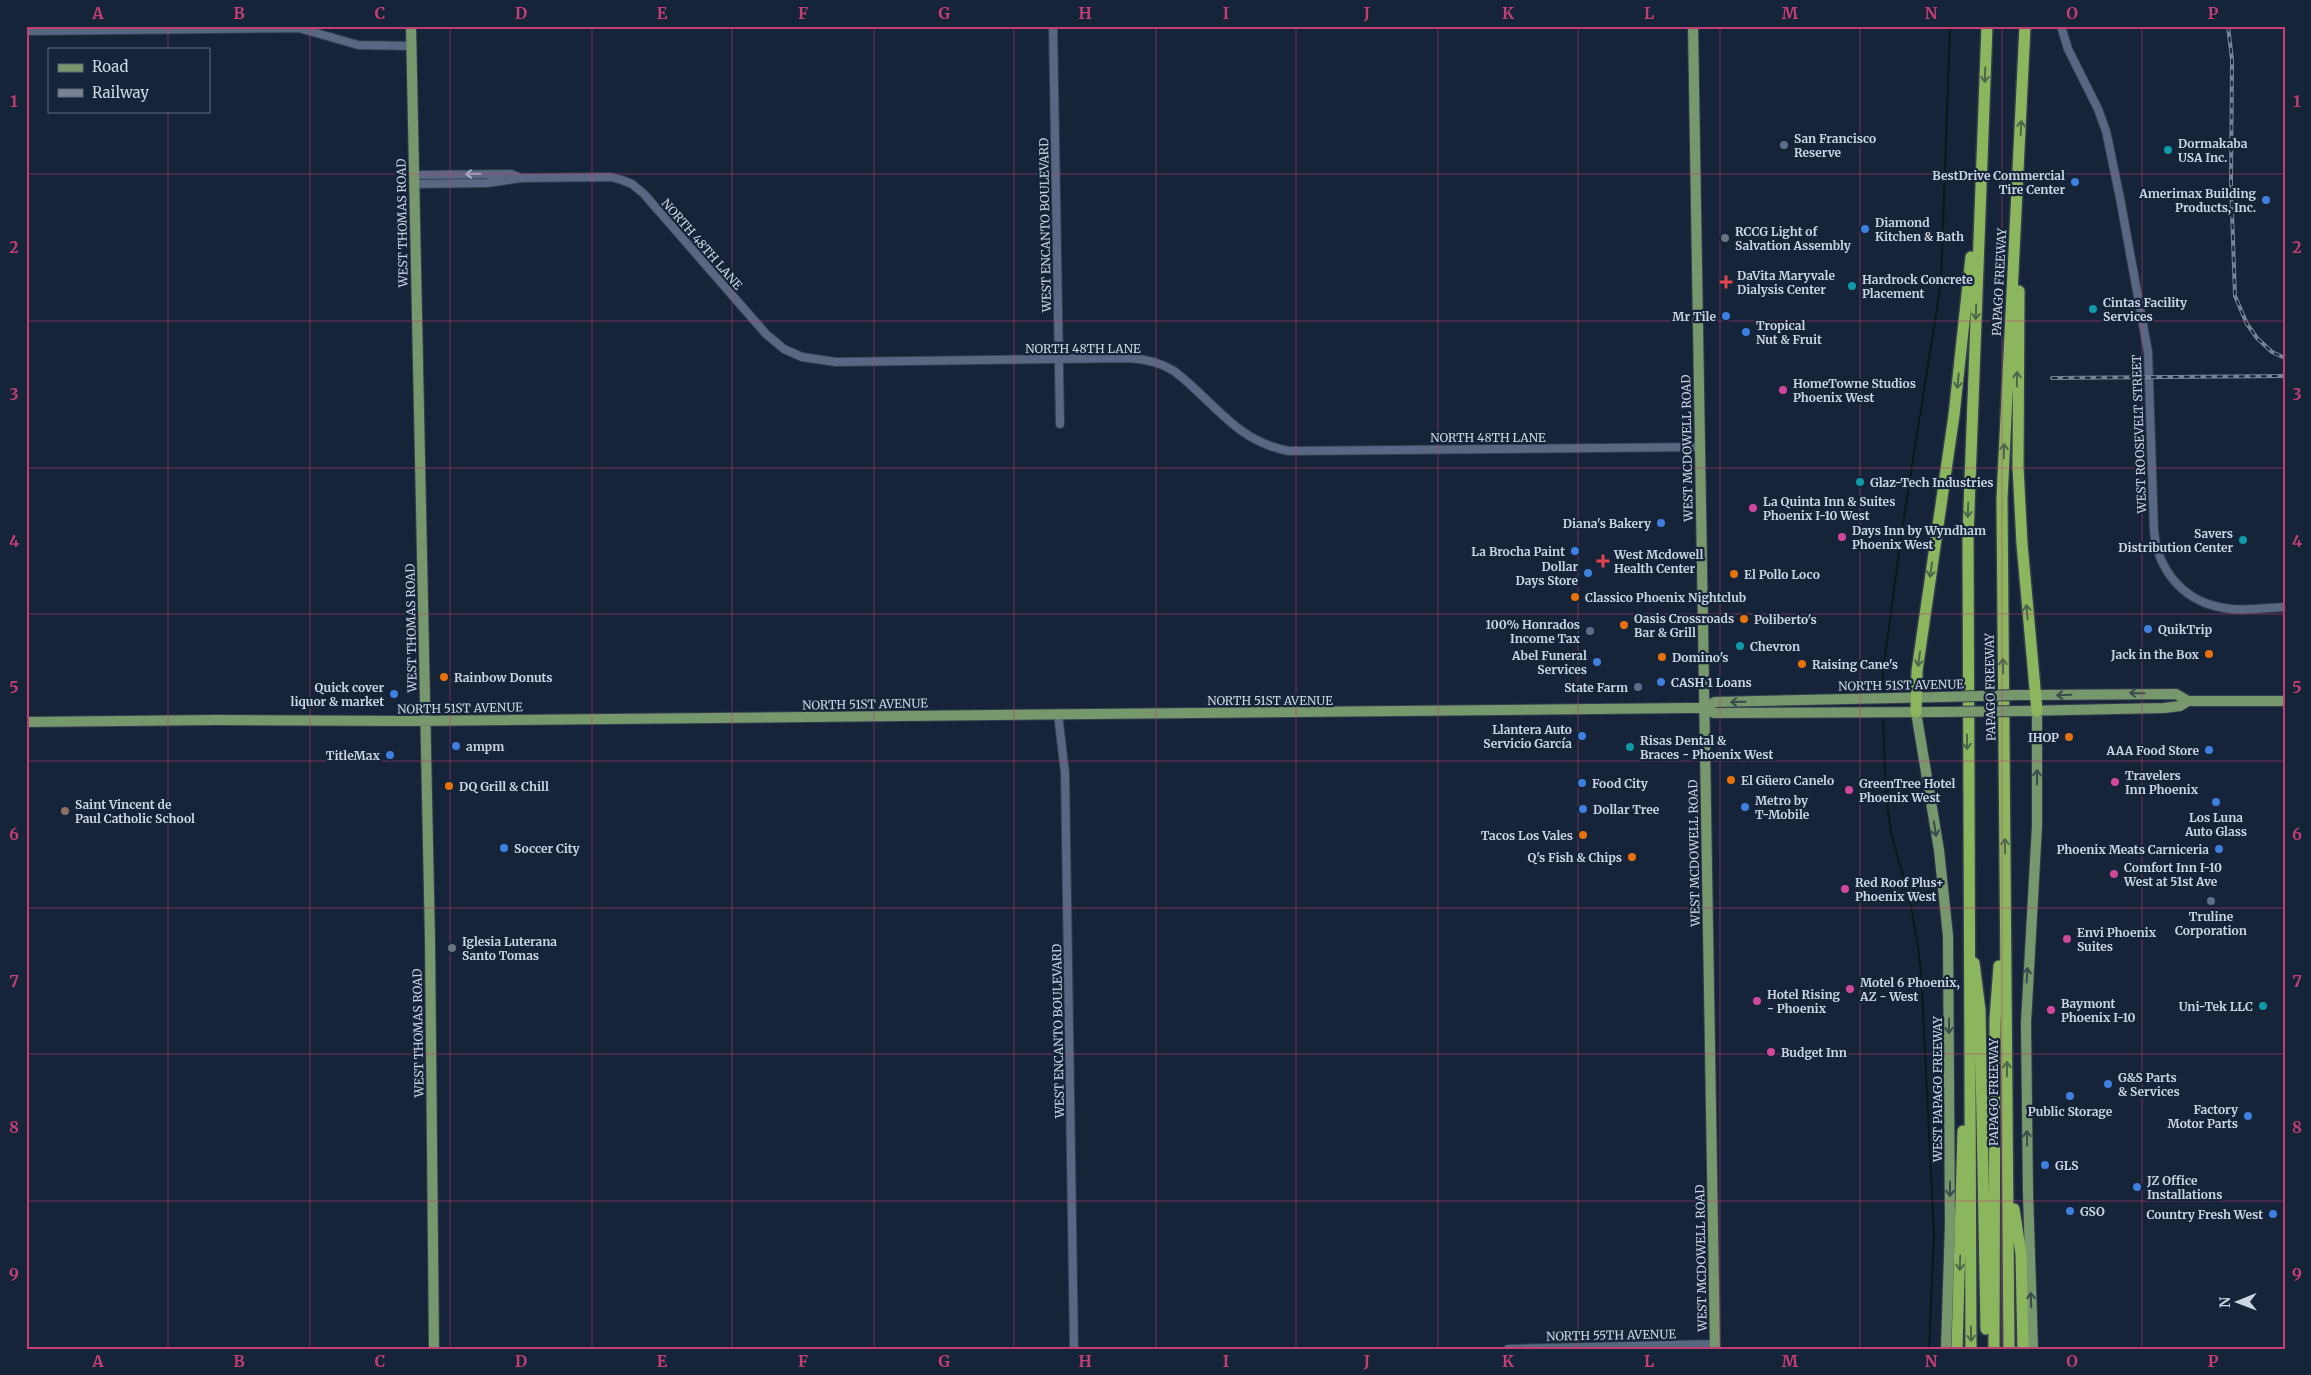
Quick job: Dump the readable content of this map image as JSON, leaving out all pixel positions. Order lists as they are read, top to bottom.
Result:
{
  "streets": {
    "highway": ["PAPAGO FREEWAY"],
    "main road": [
      "WEST THOMAS ROAD",
      "WEST MCDOWELL ROAD",
      "NORTH 51ST AVENUE",
      "WEST PAPAGO FREEWAY"
    ],
    "street": [
      "WEST ENCANTO BOULEVARD",
      "NORTH 48TH LANE",
      "WEST ROOSEVELT STREET",
      "NORTH 55TH AVENUE"
    ]
  },
  "crossings": [
    ["WEST THOMAS ROAD", "NORTH 48TH LANE"],
    ["WEST THOMAS ROAD", "NORTH 51ST AVENUE"],
    ["WEST ENCANTO BOULEVARD", "NORTH 48TH LANE"],
    ["WEST ENCANTO BOULEVARD", "NORTH 51ST AVENUE"],
    ["NORTH 48TH LANE", "WEST MCDOWELL ROAD"],
    ["WEST MCDOWELL ROAD", "NORTH 51ST AVENUE"],
    ["WEST MCDOWELL ROAD", "NORTH 55TH AVENUE"],
    ["NORTH 51ST AVENUE", "WEST PAPAGO FREEWAY"]
  ],
  "places": {
    "other": [
      "San Francisco Reserve",
      "Dormakaba USA Inc.",
      "BestDrive Commercial Tire Center",
      "Amerimax Building Products, Inc.",
      "Diamond Kitchen & Bath",
      "RCCG Light of Salvation Assembly",
      "Hardrock Concrete Placement",
      "Cintas Facility Services",
      "Mr Tile",
      "Tropical Nut & Fruit",
      "HomeTowne Studios Phoenix West",
      "Glaz-Tech Industries",
      "La Quinta Inn & Suites Phoenix I-10 West",
      "Diana's Bakery",
      "Days Inn by Wyndham Phoenix West",
      "Savers Distribution Center",
      "La Brocha Paint",
      "Dollar Days Store",
      "El Pollo Loco",
      "Classico Phoenix Nightclub",
      "Poliberto's",
      "Oasis Crossroads Bar & Grill",
      "QuikTrip",
      "100% Honrados Income Tax",
      "Chevron",
      "Jack in the Box",
      "Domino's",
      "Abel Funeral Services",
      "Raising Cane's",
      "Rainbow Donuts",
      "CASH 1 Loans",
      "State Farm",
      "Quick cover liquor & market",
      "Llantera Auto Servicio García",
      "IHOP",
      "ampm",
      "Risas Dental & Braces - Phoenix West",
      "AAA Food Store",
      "TitleMax",
      "El Güero Canelo",
      "Travelers Inn Phoenix",
      "Food City",
      "DQ Grill & Chill",
      "GreenTree Hotel Phoenix West",
      "Los Luna Auto Glass",
      "Metro by T-Mobile",
      "Dollar Tree",
      "Saint Vincent de Paul Catholic School",
      "Tacos Los Vales",
      "Soccer City",
      "Phoenix Meats Carniceria",
      "Q's Fish & Chips",
      "Comfort Inn I-10 West at 51st Ave",
      "Red Roof Plus+ Phoenix West",
      "Truline Corporation",
      "Envi Phoenix Suites",
      "Iglesia Luterana Santo Tomas",
      "Motel 6 Phoenix, AZ - West",
      "Hotel Rising - Phoenix",
      "Uni-Tek LLC",
      "Baymont Phoenix I-10",
      "Budget Inn",
      "G&S Parts & Services",
      "Public Storage",
      "Factory Motor Parts",
      "GLS",
      "JZ Office Installations",
      "GSO",
      "Country Fresh West"
    ],
    "health": ["DaVita Maryvale Dialysis Center", "West Mcdowell Health Center"]
  },
  "legend": ["Road", "Railway"],
  "north": "left",
  "grid": {
    "columns": [
      "A",
      "B",
      "C",
      "D",
      "E",
      "F",
      "G",
      "H",
      "I",
      "J",
      "K",
      "L",
      "M",
      "N",
      "O",
      "P"
    ],
    "rows": [
      "1",
      "2",
      "3",
      "4",
      "5",
      "6",
      "7",
      "8",
      "9"
    ]
  }
}
